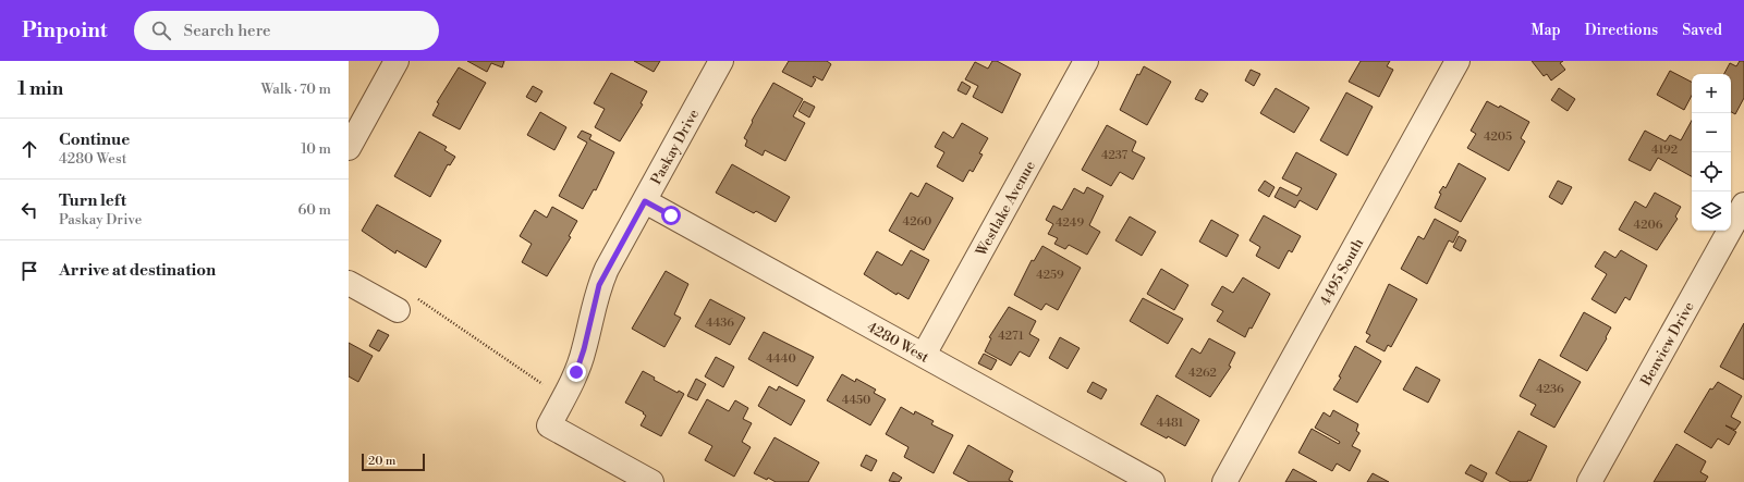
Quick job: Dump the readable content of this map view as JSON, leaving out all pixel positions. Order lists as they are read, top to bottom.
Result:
{
  "streets": {
    "street": [
      "Paskay Drive",
      "Westlake Avenue",
      "4495 South",
      "4280 West",
      "Benview Drive"
    ]
  },
  "crossings": [
    ["Paskay Drive", "4280 West"],
    ["Westlake Avenue", "4280 West"]
  ],
  "house_numbers": [
    "4205",
    "4192",
    "4237",
    "4260",
    "4249",
    "4206",
    "4259",
    "4436",
    "4271",
    "4440",
    "4262",
    "4236",
    "4450",
    "4481"
  ],
  "scale_bar": "20 m",
  "page": {
    "header": "Pinpoint",
    "search": "Search here",
    "nav": ["Map", "Directions", "Saved"],
    "heading": ["1 min", "Walk · 70 m"],
    "map_buttons": ["+", "−"],
    "list": [
      ["Continue", "4280 West", "10 m"],
      ["Turn left", "Paskay Drive", "60 m"],
      "Arrive at destination"
    ],
    "scale": "20 m"
  }
}
